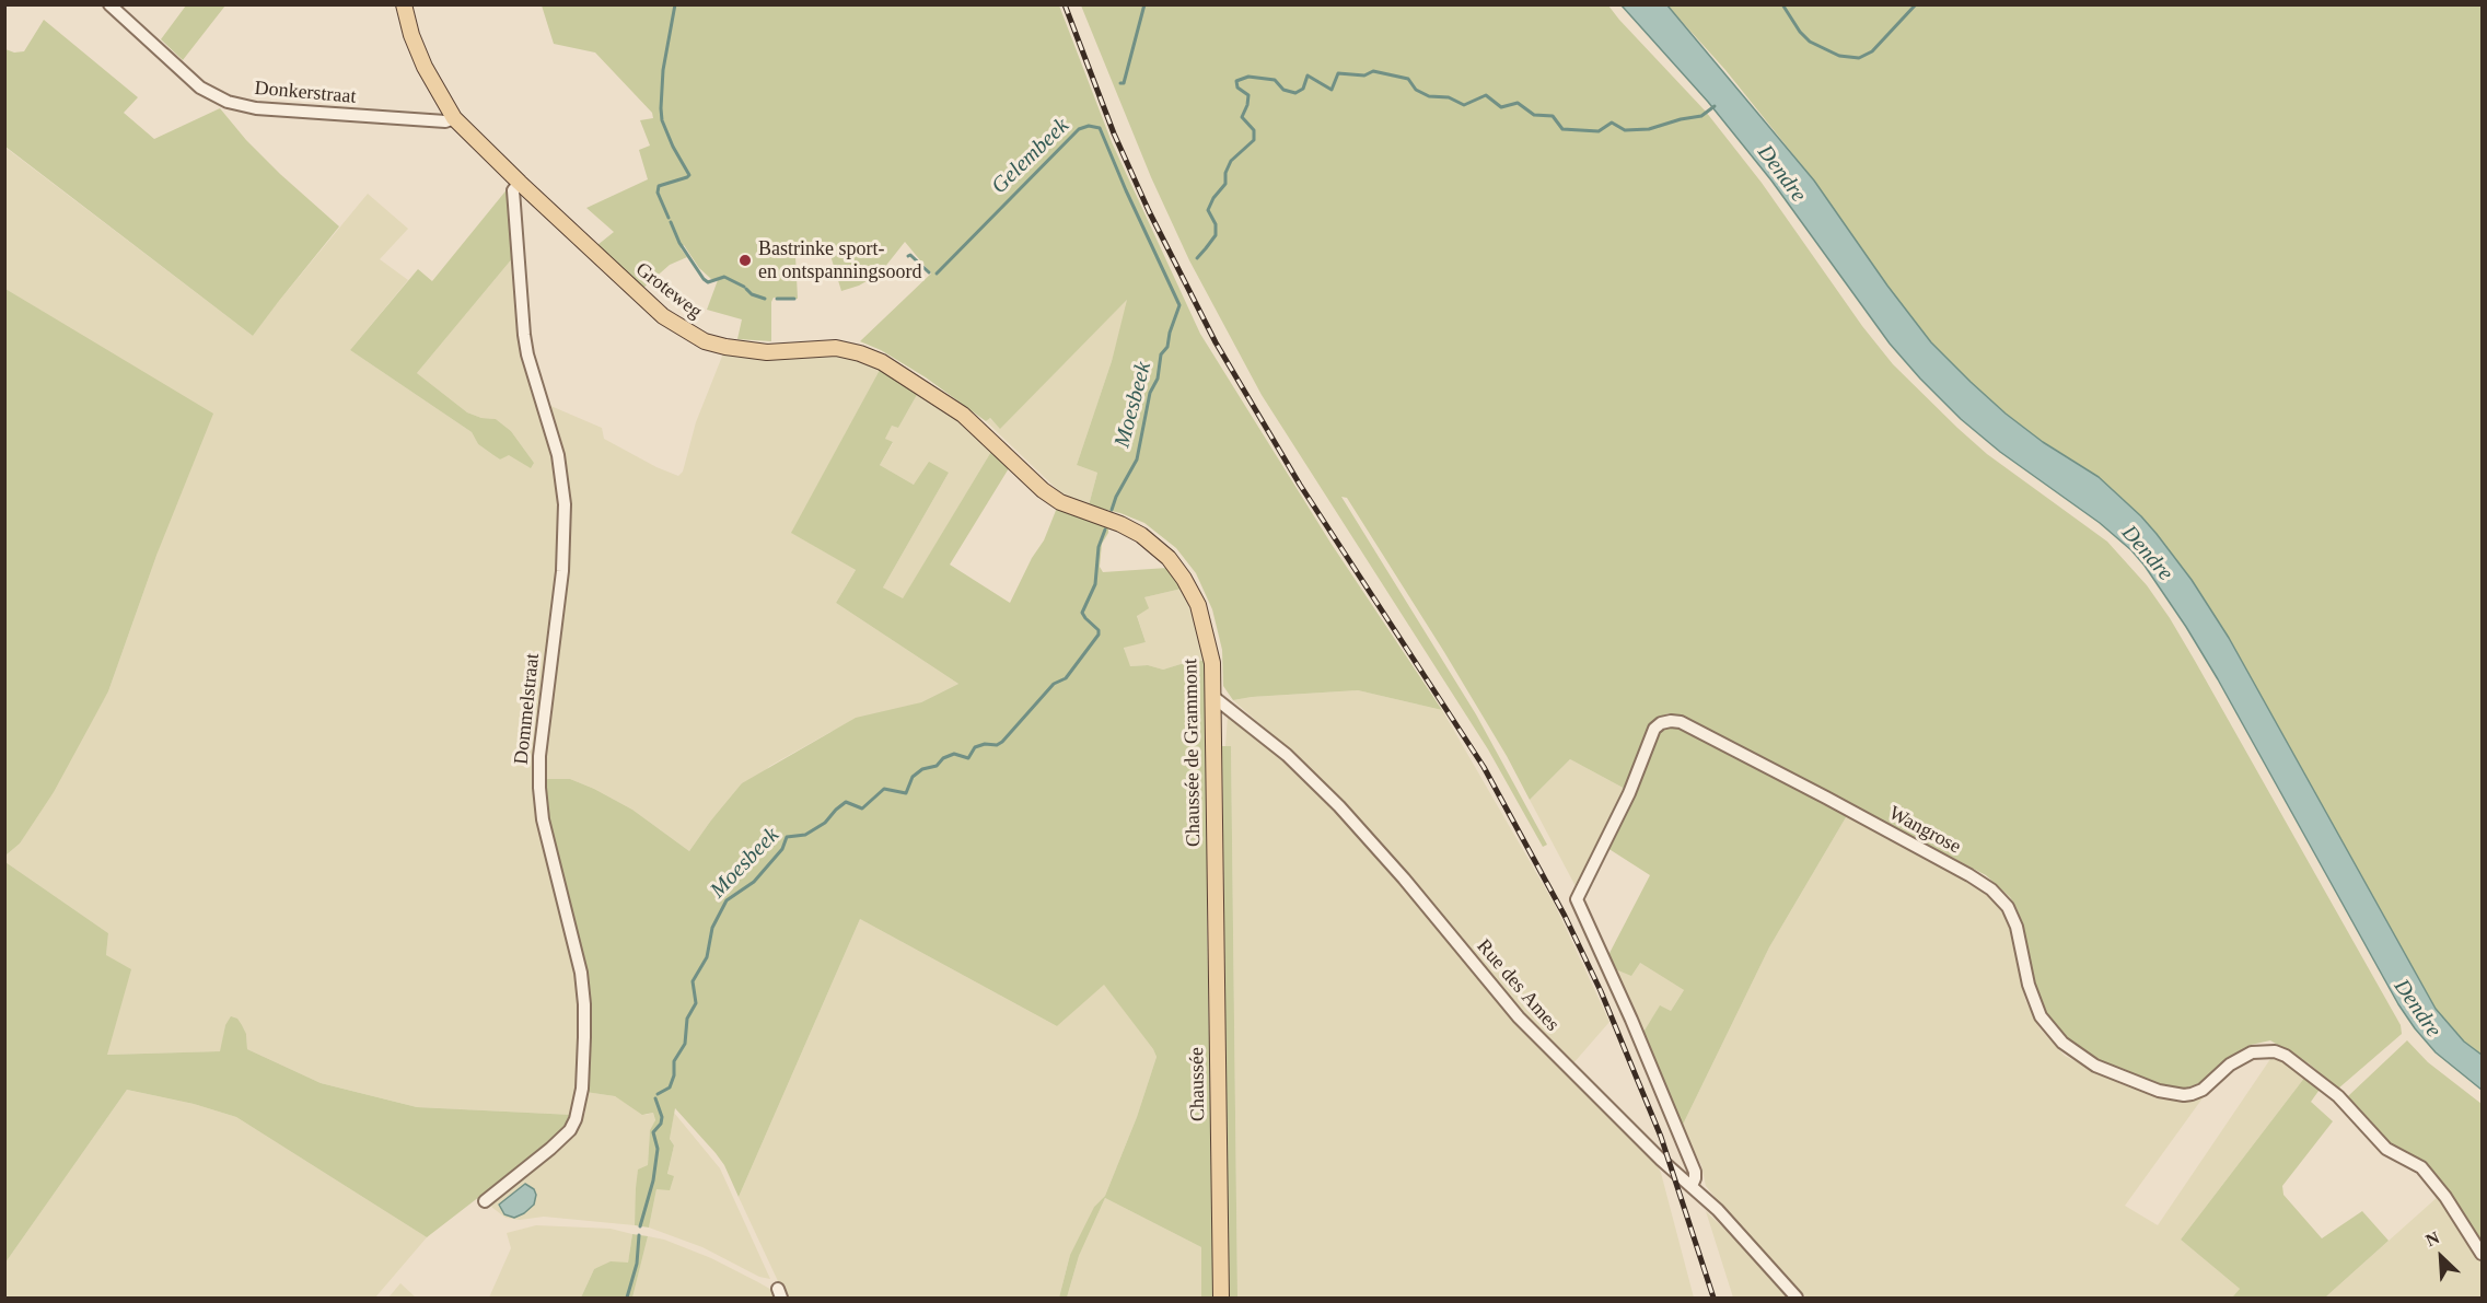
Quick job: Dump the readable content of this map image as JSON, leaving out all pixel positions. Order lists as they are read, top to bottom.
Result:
{
  "streets": {
    "main road": ["Groteweg", "Chaussée de Grammont", "Chaussée"],
    "street": [
      "Donkerstraat",
      "Dommelstraat",
      "Wangrose",
      "Rue des Ames"
    ]
  },
  "crossings": [
    ["Donkerstraat", "Groteweg"],
    ["Groteweg", "Dommelstraat"],
    ["Groteweg", "Chaussée de Grammont"],
    ["Chaussée de Grammont", "Rue des Ames"],
    ["Chaussée de Grammont", "Chaussée"],
    ["Wangrose", "Rue des Ames"]
  ],
  "water": ["Gelembeek", "Dendre", "Moesbeek"],
  "places": ["Bastrinke sport- en ontspanningsoord"],
  "north": "top left"
}
